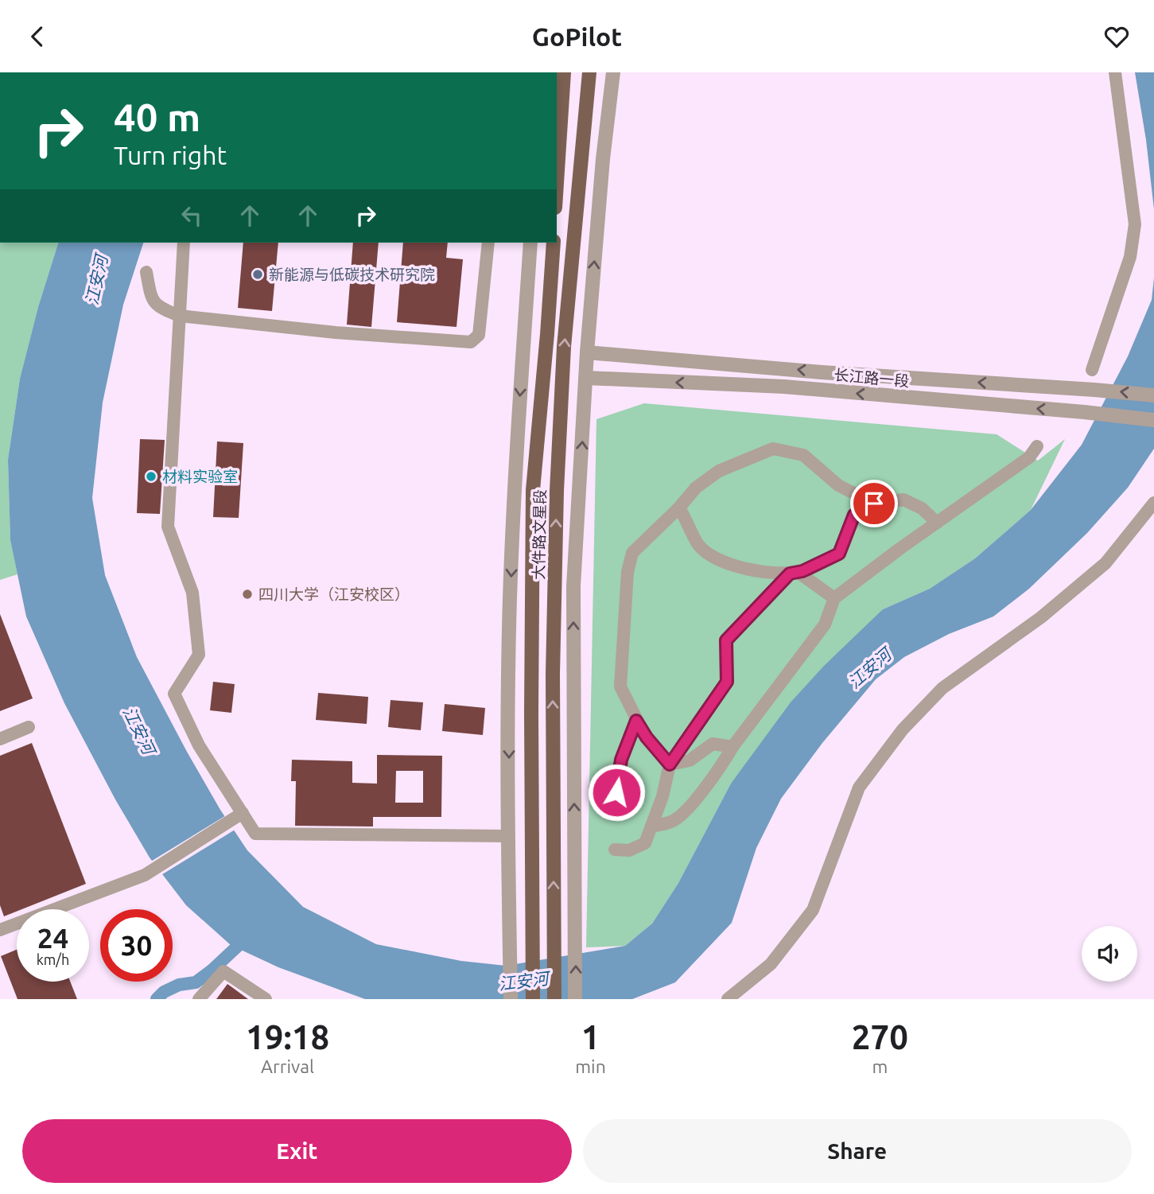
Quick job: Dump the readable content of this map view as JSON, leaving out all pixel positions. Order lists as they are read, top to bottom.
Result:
{
  "streets": {
    "main road": ["大件路文星段"],
    "street": ["长江路一段"]
  },
  "one_way": ["长江路一段"],
  "water": ["江安河"],
  "places": ["新能源与低碳技术研究院", "材料实验室", "四川大学（江安校区）"],
  "page": {
    "header": "GoPilot",
    "turn": ["40 m", "Turn right"],
    "speed": "24 km/h",
    "limit": "30",
    "eta": [
      "19:18",
      "Arrival",
      "1",
      "min",
      "270",
      "m"
    ],
    "buttons": ["Exit", "Share"]
  }
}
